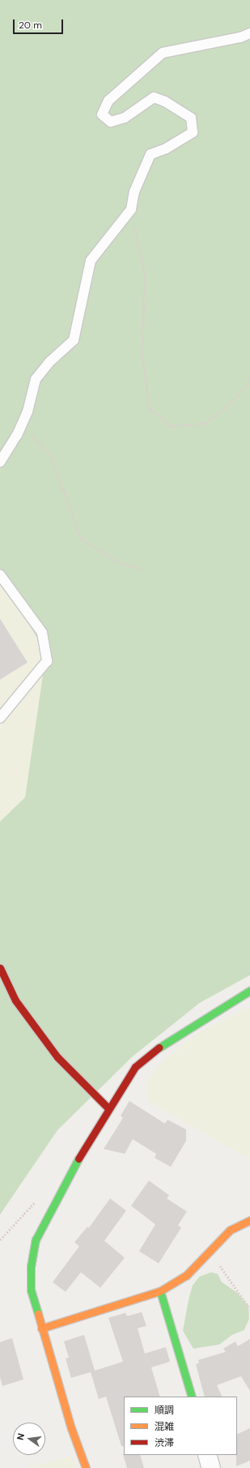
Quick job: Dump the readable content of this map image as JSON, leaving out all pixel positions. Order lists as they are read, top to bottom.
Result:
{
  "legend": ["順調", "混雑", "渋滞"],
  "scale_bar": "20 m",
  "north": "left"
}
